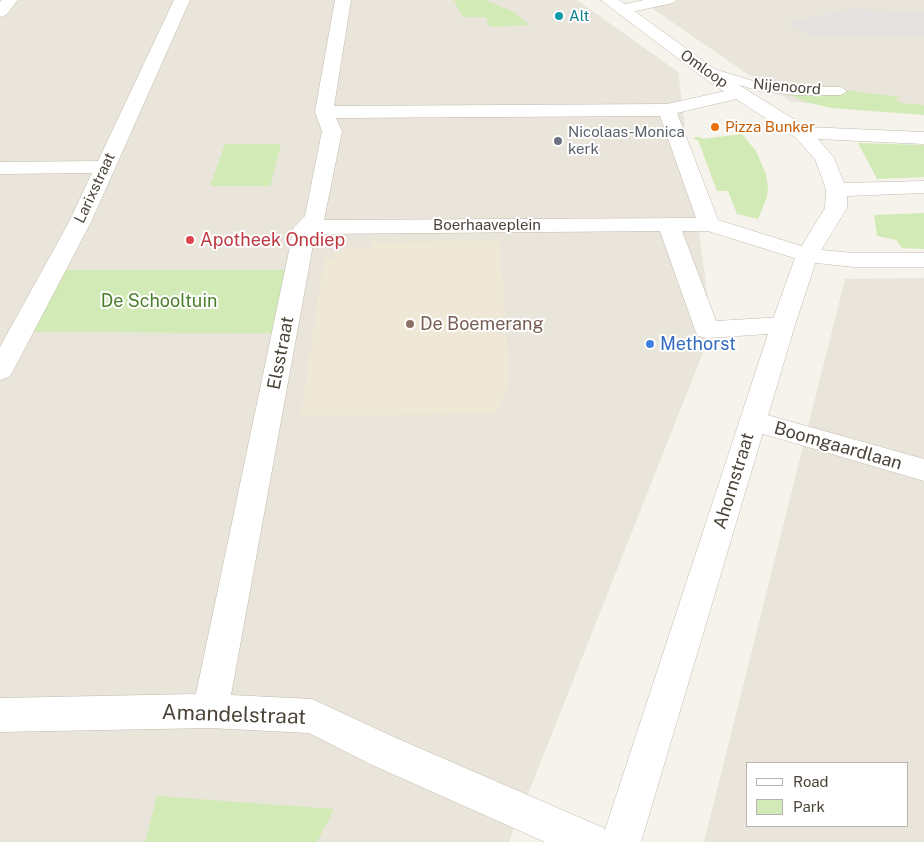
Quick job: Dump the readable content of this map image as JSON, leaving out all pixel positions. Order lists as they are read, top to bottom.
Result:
{
  "streets": {
    "street": [
      "Omloop",
      "Larixstraat",
      "Boerhaaveplein",
      "Elsstraat",
      "Boomgaardlaan",
      "Ahornstraat",
      "Amandelstraat"
    ],
    "lane": ["Nijenoord"]
  },
  "crossings": [
    ["Omloop", "Nijenoord"],
    ["Omloop", "Ahornstraat"],
    ["Boerhaaveplein", "Elsstraat"],
    ["Boerhaaveplein", "Ahornstraat"],
    ["Elsstraat", "Amandelstraat"],
    ["Boomgaardlaan", "Ahornstraat"]
  ],
  "parks": ["De Schooltuin"],
  "places": [
    "Alt",
    "Pizza Bunker",
    "Nicolaas-Monica kerk",
    "Apotheek Ondiep",
    "De Boemerang",
    "Methorst"
  ],
  "legend": ["Road", "Park"]
}
